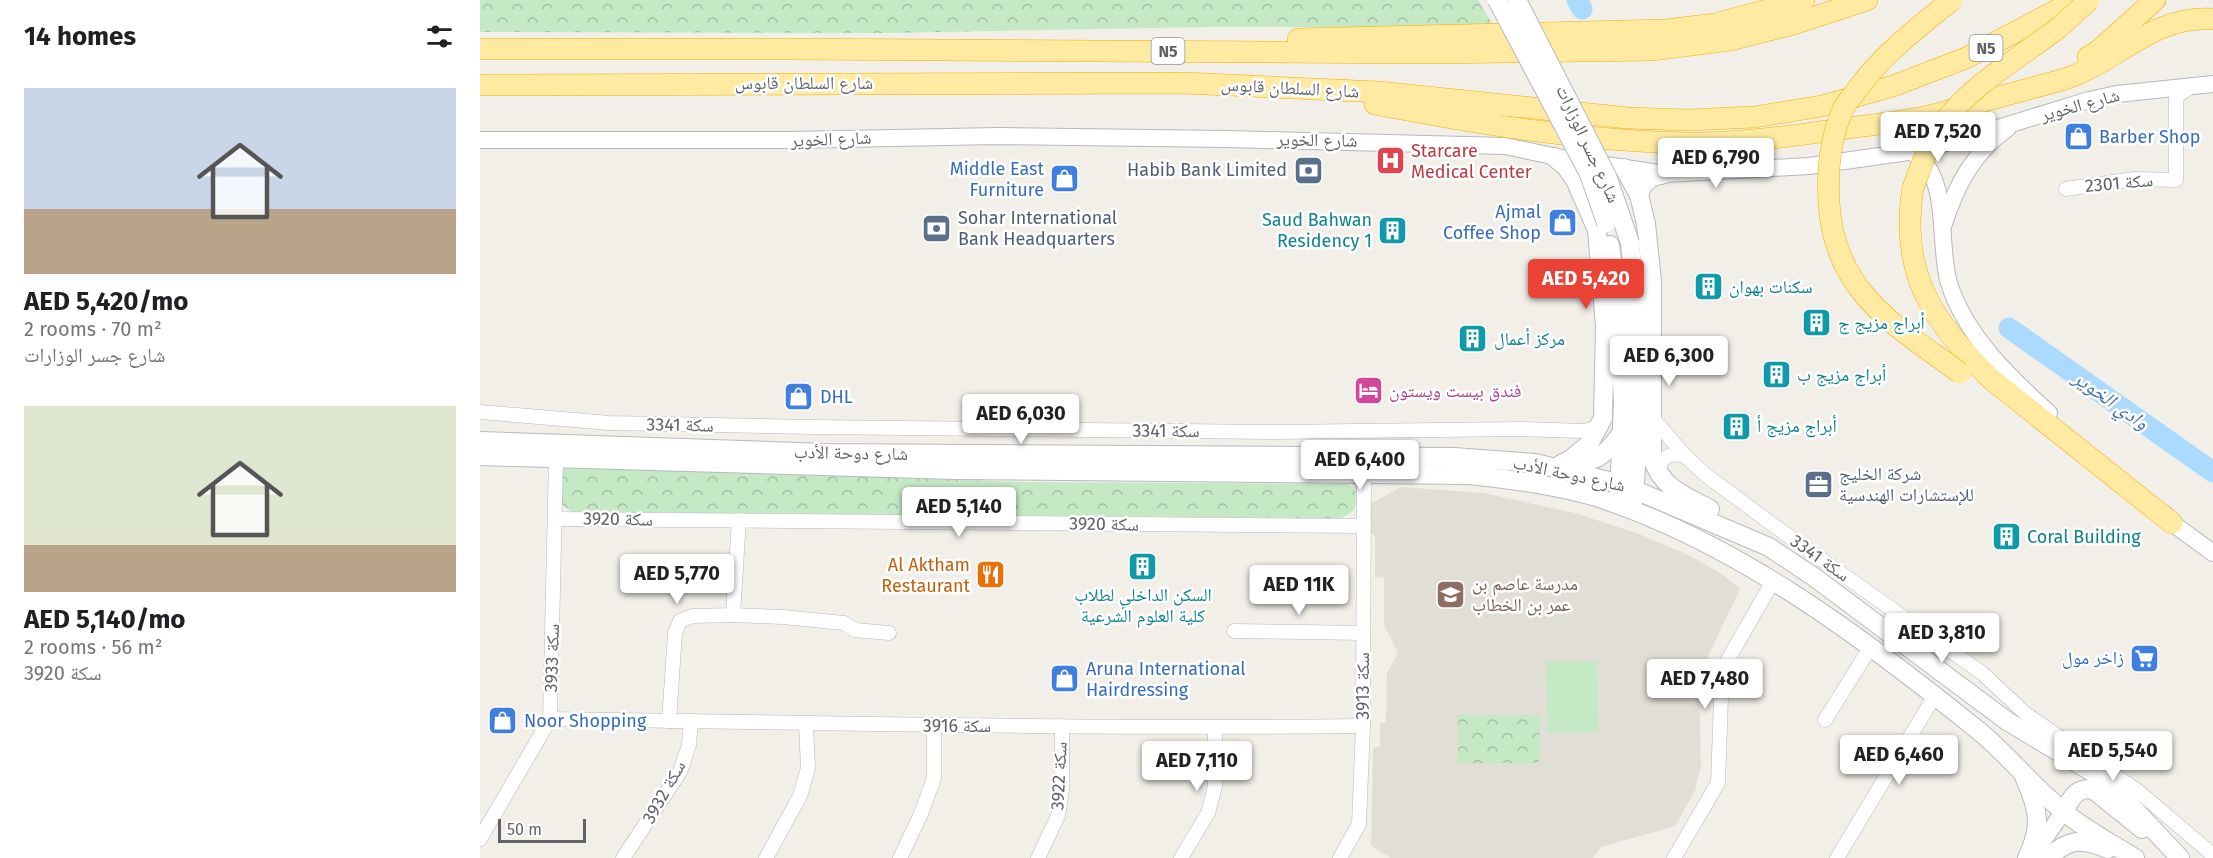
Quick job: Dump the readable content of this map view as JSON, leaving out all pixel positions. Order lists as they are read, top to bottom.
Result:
{
  "streets": {
    "highway": ["N5", "شارع السلطان قابوس"],
    "main road": ["شارع جسر الوزارات", "شارع دوحة الأدب"],
    "street": [
      "شارع الخوير",
      "سكة 2301",
      "سكة 3341",
      "سكة 3920",
      "سكة 3933",
      "سكة 3913",
      "سكة 3916",
      "سكة 3922",
      "سكة 3932"
    ]
  },
  "crossings": [
    ["شارع الخوير", "سكة 2301"],
    ["شارع جسر الوزارات", "شارع دوحة الأدب"],
    ["شارع دوحة الأدب", "سكة 3933"],
    ["شارع دوحة الأدب", "سكة 3913"],
    ["سكة 3920", "سكة 3933"],
    ["سكة 3920", "سكة 3913"],
    ["سكة 3933", "سكة 3916"],
    ["سكة 3913", "سكة 3916"],
    ["سكة 3916", "سكة 3922"],
    ["سكة 3916", "سكة 3932"]
  ],
  "water": ["وادي الخوير"],
  "places": {
    "shop": [
      "Barber Shop",
      "Middle East Furniture",
      "Ajmal Coffee Shop",
      "DHL",
      "Aruna International Hairdressing",
      "Noor Shopping"
    ],
    "hospital": ["Starcare Medical Center"],
    "bank": ["Habib Bank Limited", "Sohar International Bank Headquarters"],
    "building": [
      "Saud Bahwan Residency 1",
      "سكنات بهوان",
      "أبراج مزيج ج",
      "مركز أعمال",
      "أبراج مزيج ب",
      "أبراج مزيج أ",
      "Coral Building",
      "السكن الداخلي لطلاب كلية العلوم الشرعية"
    ],
    "hotel": ["فندق بيست ويستون"],
    "office": ["شركة الخليج للإستشارات الهندسية"],
    "restaurant": ["Al Aktham Restaurant"],
    "school or university": ["مدرسة عاصم بن عمر بن الخطاب"],
    "supermarket": ["زاخر مول"]
  },
  "scale_bar": "50 m",
  "page": {
    "heading": "14 homes",
    "list": [
      {
        "name": "AED 5,420/mo",
        "note": "2 rooms · 70 m² · شارع جسر الوزارات"
      },
      {
        "name": "AED 5,140/mo",
        "note": "2 rooms · 56 m² · سكة 3920"
      }
    ],
    "price": [
      "AED 7,520",
      "AED 6,790",
      "AED 5,420",
      "AED 6,300",
      "AED 6,030",
      "AED 6,400",
      "AED 5,140",
      "AED 5,770",
      "AED 11K",
      "AED 3,810",
      "AED 7,480",
      "AED 5,540",
      "AED 6,460",
      "AED 7,110"
    ],
    "scale": "50 m"
  }
}
